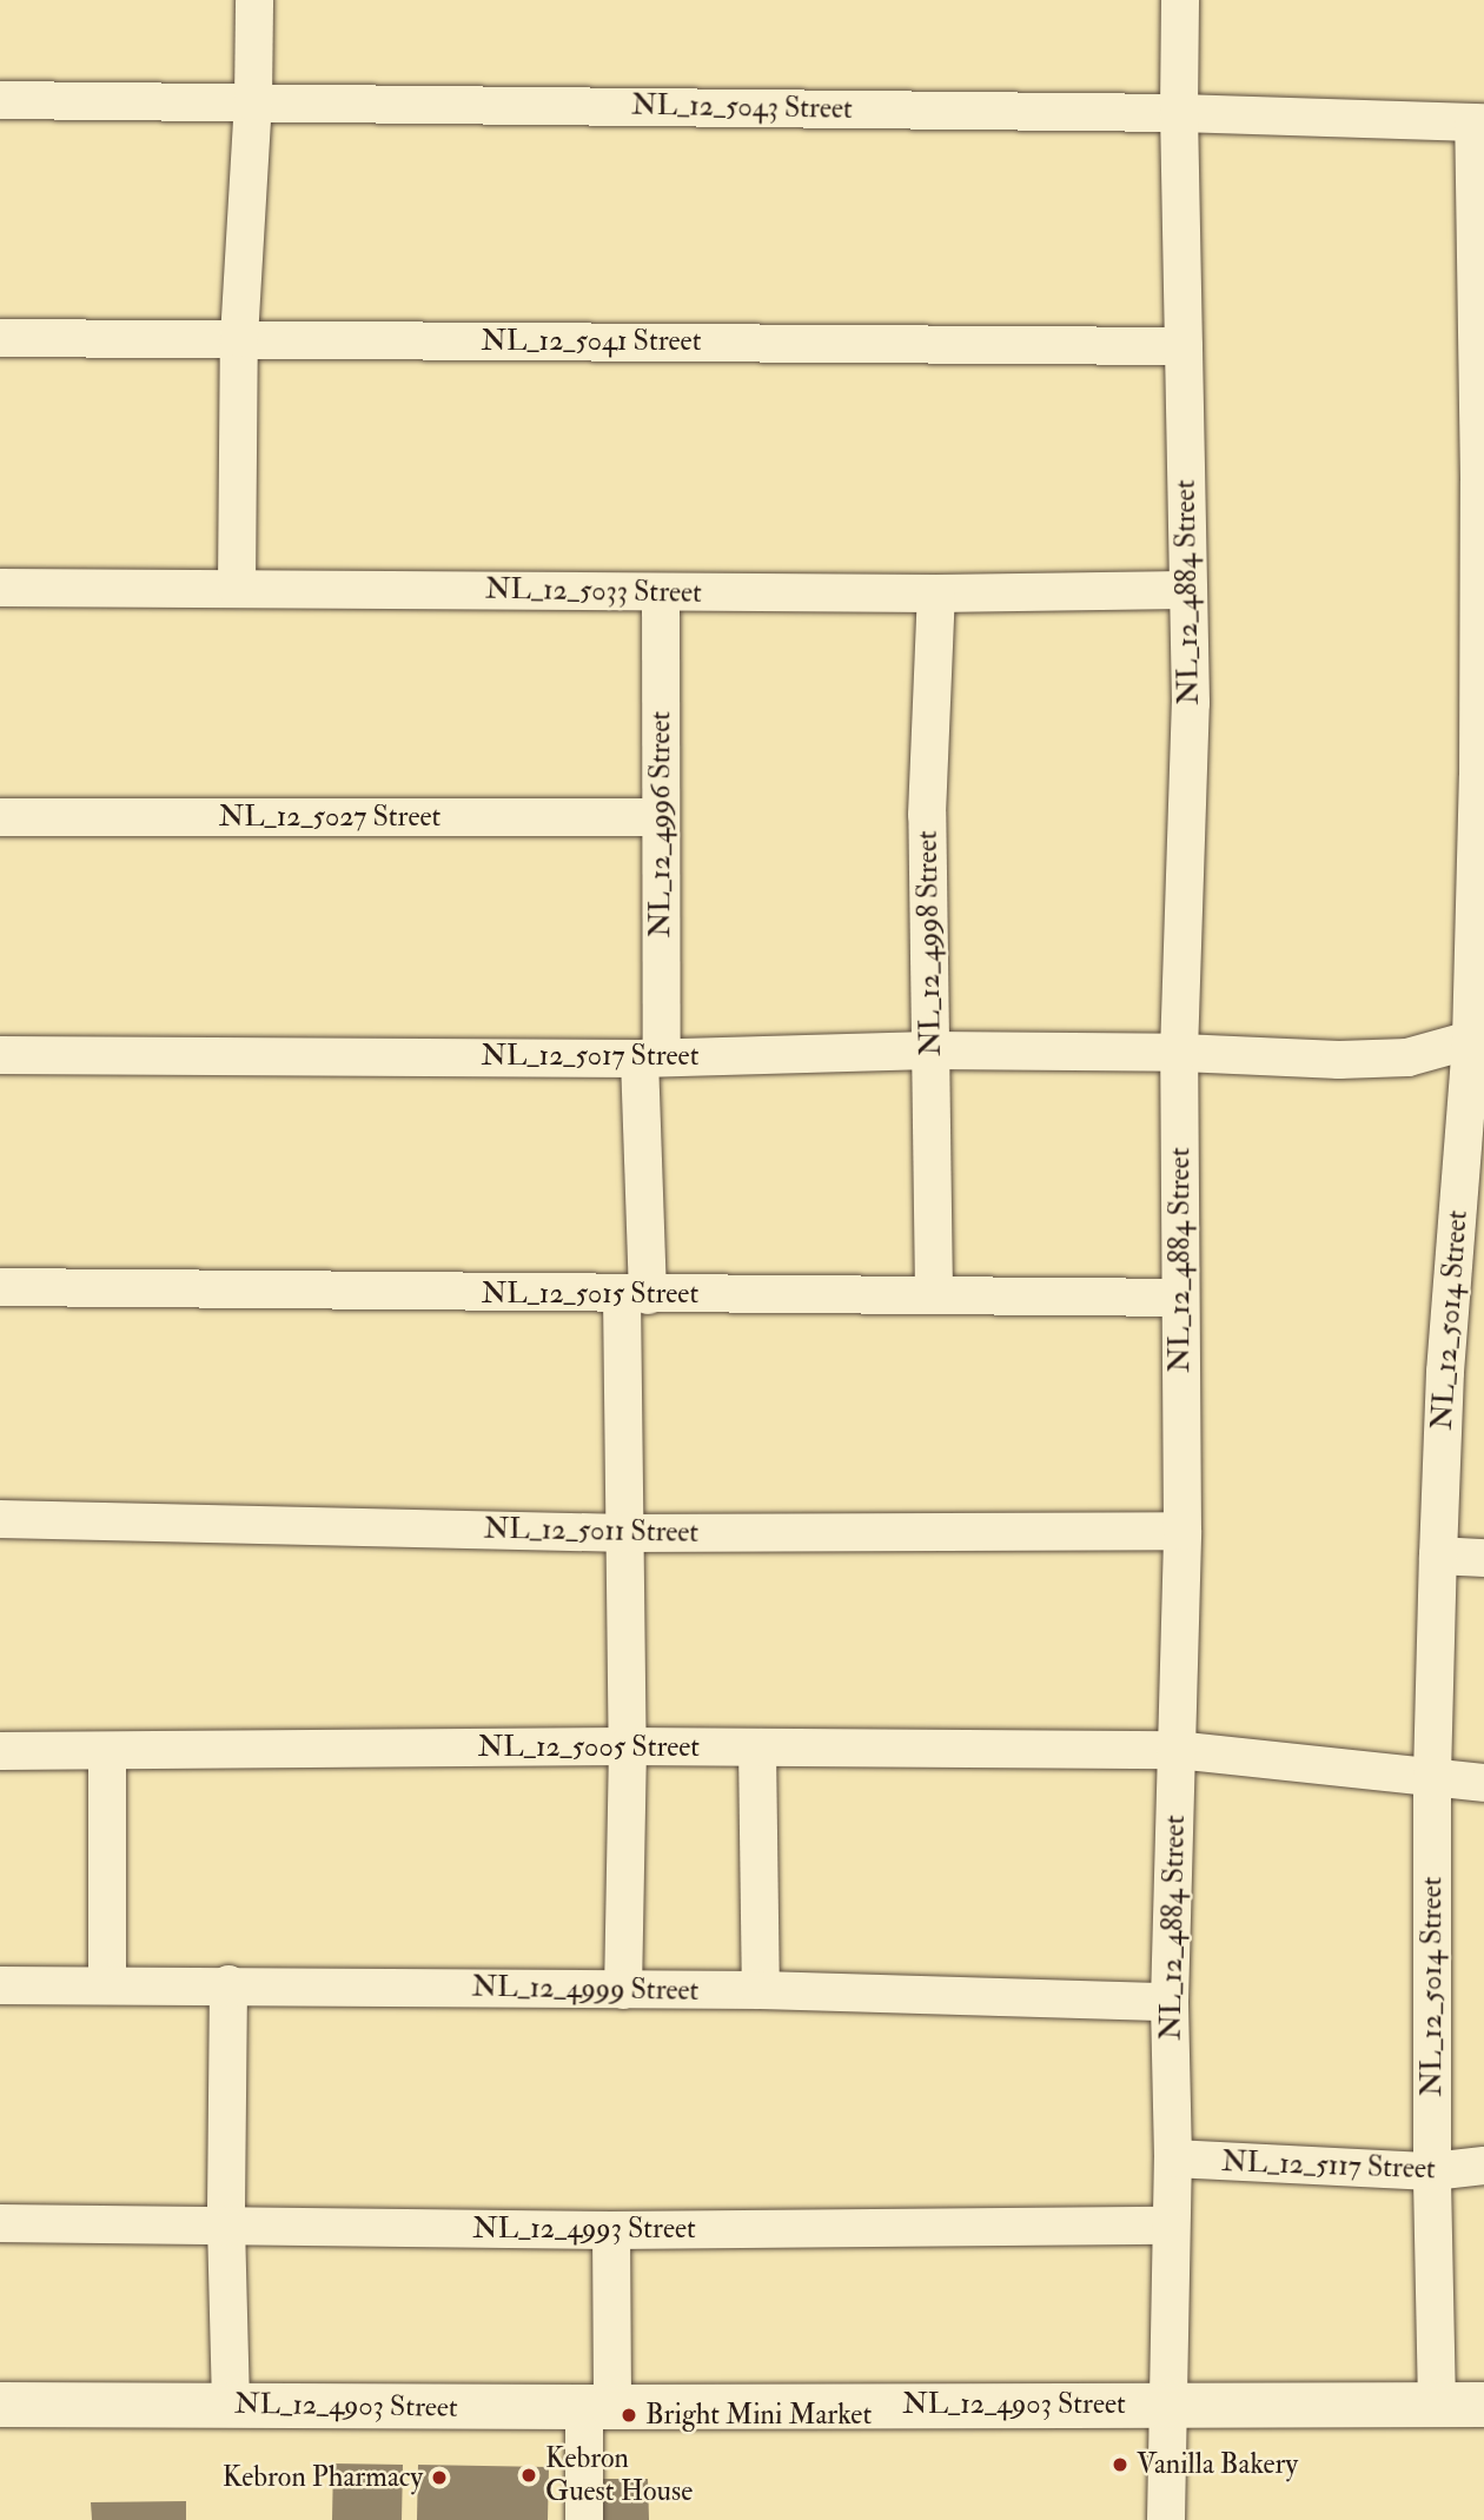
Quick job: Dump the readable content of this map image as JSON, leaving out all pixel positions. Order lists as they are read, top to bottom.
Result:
{
  "streets": {
    "street": [
      "NL_12_5043 Street",
      "NL_12_5041 Street",
      "NL_12_5033 Street",
      "NL_12_4884 Street",
      "NL_12_5027 Street",
      "NL_12_4996 Street",
      "NL_12_4998 Street",
      "NL_12_5017 Street",
      "NL_12_5015 Street",
      "NL_12_5014 Street",
      "NL_12_5011 Street",
      "NL_12_5005 Street",
      "NL_12_4999 Street",
      "NL_12_5117 Street",
      "NL_12_4993 Street",
      "NL_12_4903 Street"
    ]
  },
  "crossings": [
    ["NL_12_5043 Street", "NL_12_4884 Street"],
    ["NL_12_5043 Street", "NL_12_5014 Street"],
    ["NL_12_5041 Street", "NL_12_4884 Street"],
    ["NL_12_5033 Street", "NL_12_4884 Street"],
    ["NL_12_5033 Street", "NL_12_4996 Street"],
    ["NL_12_5033 Street", "NL_12_4998 Street"],
    ["NL_12_4884 Street", "NL_12_5017 Street"],
    ["NL_12_4884 Street", "NL_12_5015 Street"],
    ["NL_12_4884 Street", "NL_12_5011 Street"],
    ["NL_12_4884 Street", "NL_12_5005 Street"],
    ["NL_12_4884 Street", "NL_12_4999 Street"],
    ["NL_12_4884 Street", "NL_12_5117 Street"],
    ["NL_12_4884 Street", "NL_12_4993 Street"],
    ["NL_12_4884 Street", "NL_12_4903 Street"],
    ["NL_12_5027 Street", "NL_12_4996 Street"],
    ["NL_12_4996 Street", "NL_12_5017 Street"],
    ["NL_12_4996 Street", "NL_12_5015 Street"],
    ["NL_12_4996 Street", "NL_12_5011 Street"],
    ["NL_12_4996 Street", "NL_12_5005 Street"],
    ["NL_12_4996 Street", "NL_12_4999 Street"],
    ["NL_12_4998 Street", "NL_12_5017 Street"],
    ["NL_12_4998 Street", "NL_12_5015 Street"],
    ["NL_12_5017 Street", "NL_12_5014 Street"],
    ["NL_12_5014 Street", "NL_12_5005 Street"],
    ["NL_12_5014 Street", "NL_12_5117 Street"],
    ["NL_12_5014 Street", "NL_12_4903 Street"]
  ],
  "places": [
    "Bright Mini Market",
    "Vanilla Bakery",
    "Kebron Guest House",
    "Kebron Pharmacy"
  ]
}
